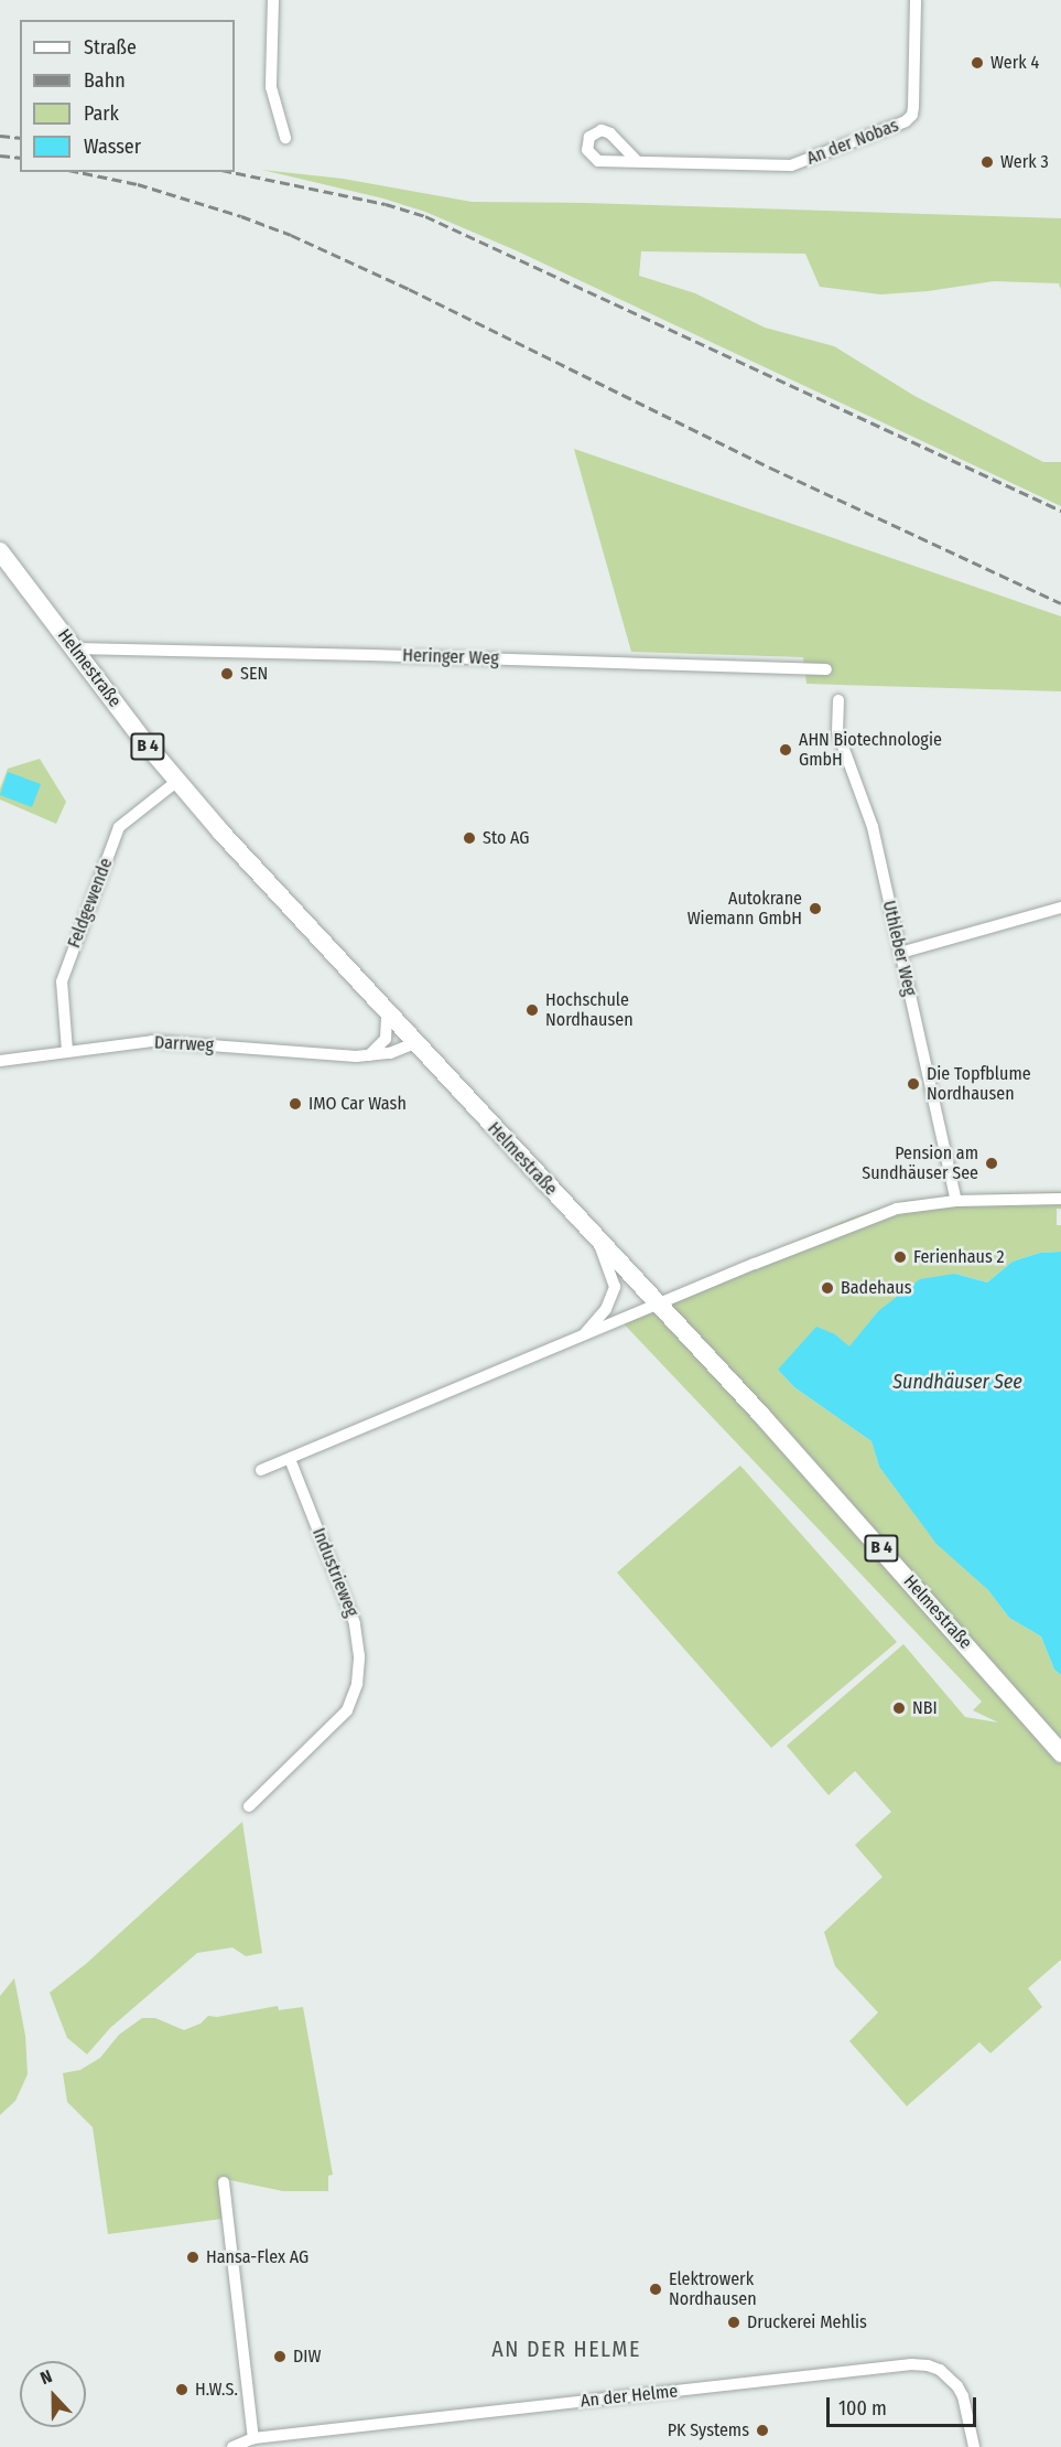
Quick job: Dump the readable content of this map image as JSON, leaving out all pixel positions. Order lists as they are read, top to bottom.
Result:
{
  "streets": {
    "main road": ["Helmestraße", "B 4"],
    "street": [
      "An der Nobas",
      "Heringer Weg",
      "Feldgewende",
      "Uthleber Weg",
      "Darrweg",
      "Industrieweg",
      "An der Helme"
    ]
  },
  "crossings": [
    ["Heringer Weg", "Helmestraße"],
    ["Helmestraße", "Feldgewende"],
    ["Helmestraße", "Darrweg"],
    ["Feldgewende", "Darrweg"]
  ],
  "districts": ["AN DER HELME"],
  "water": ["Sundhäuser See"],
  "places": [
    "Werk 4",
    "Werk 3",
    "SEN",
    "AHN Biotechnologie GmbH",
    "Sto AG",
    "Autokrane Wiemann GmbH",
    "Hochschule Nordhausen",
    "Die Topfblume Nordhausen",
    "IMO Car Wash",
    "Pension am Sundhäuser See",
    "Ferienhaus 2",
    "Badehaus",
    "NBI",
    "Hansa-Flex AG",
    "Elektrowerk Nordhausen",
    "Druckerei Mehlis",
    "DIW",
    "H.W.S.",
    "PK Systems"
  ],
  "legend": [
    "Straße",
    "Bahn",
    "Park",
    "Wasser"
  ],
  "scale_bar": "100 m",
  "north": "top"
}
